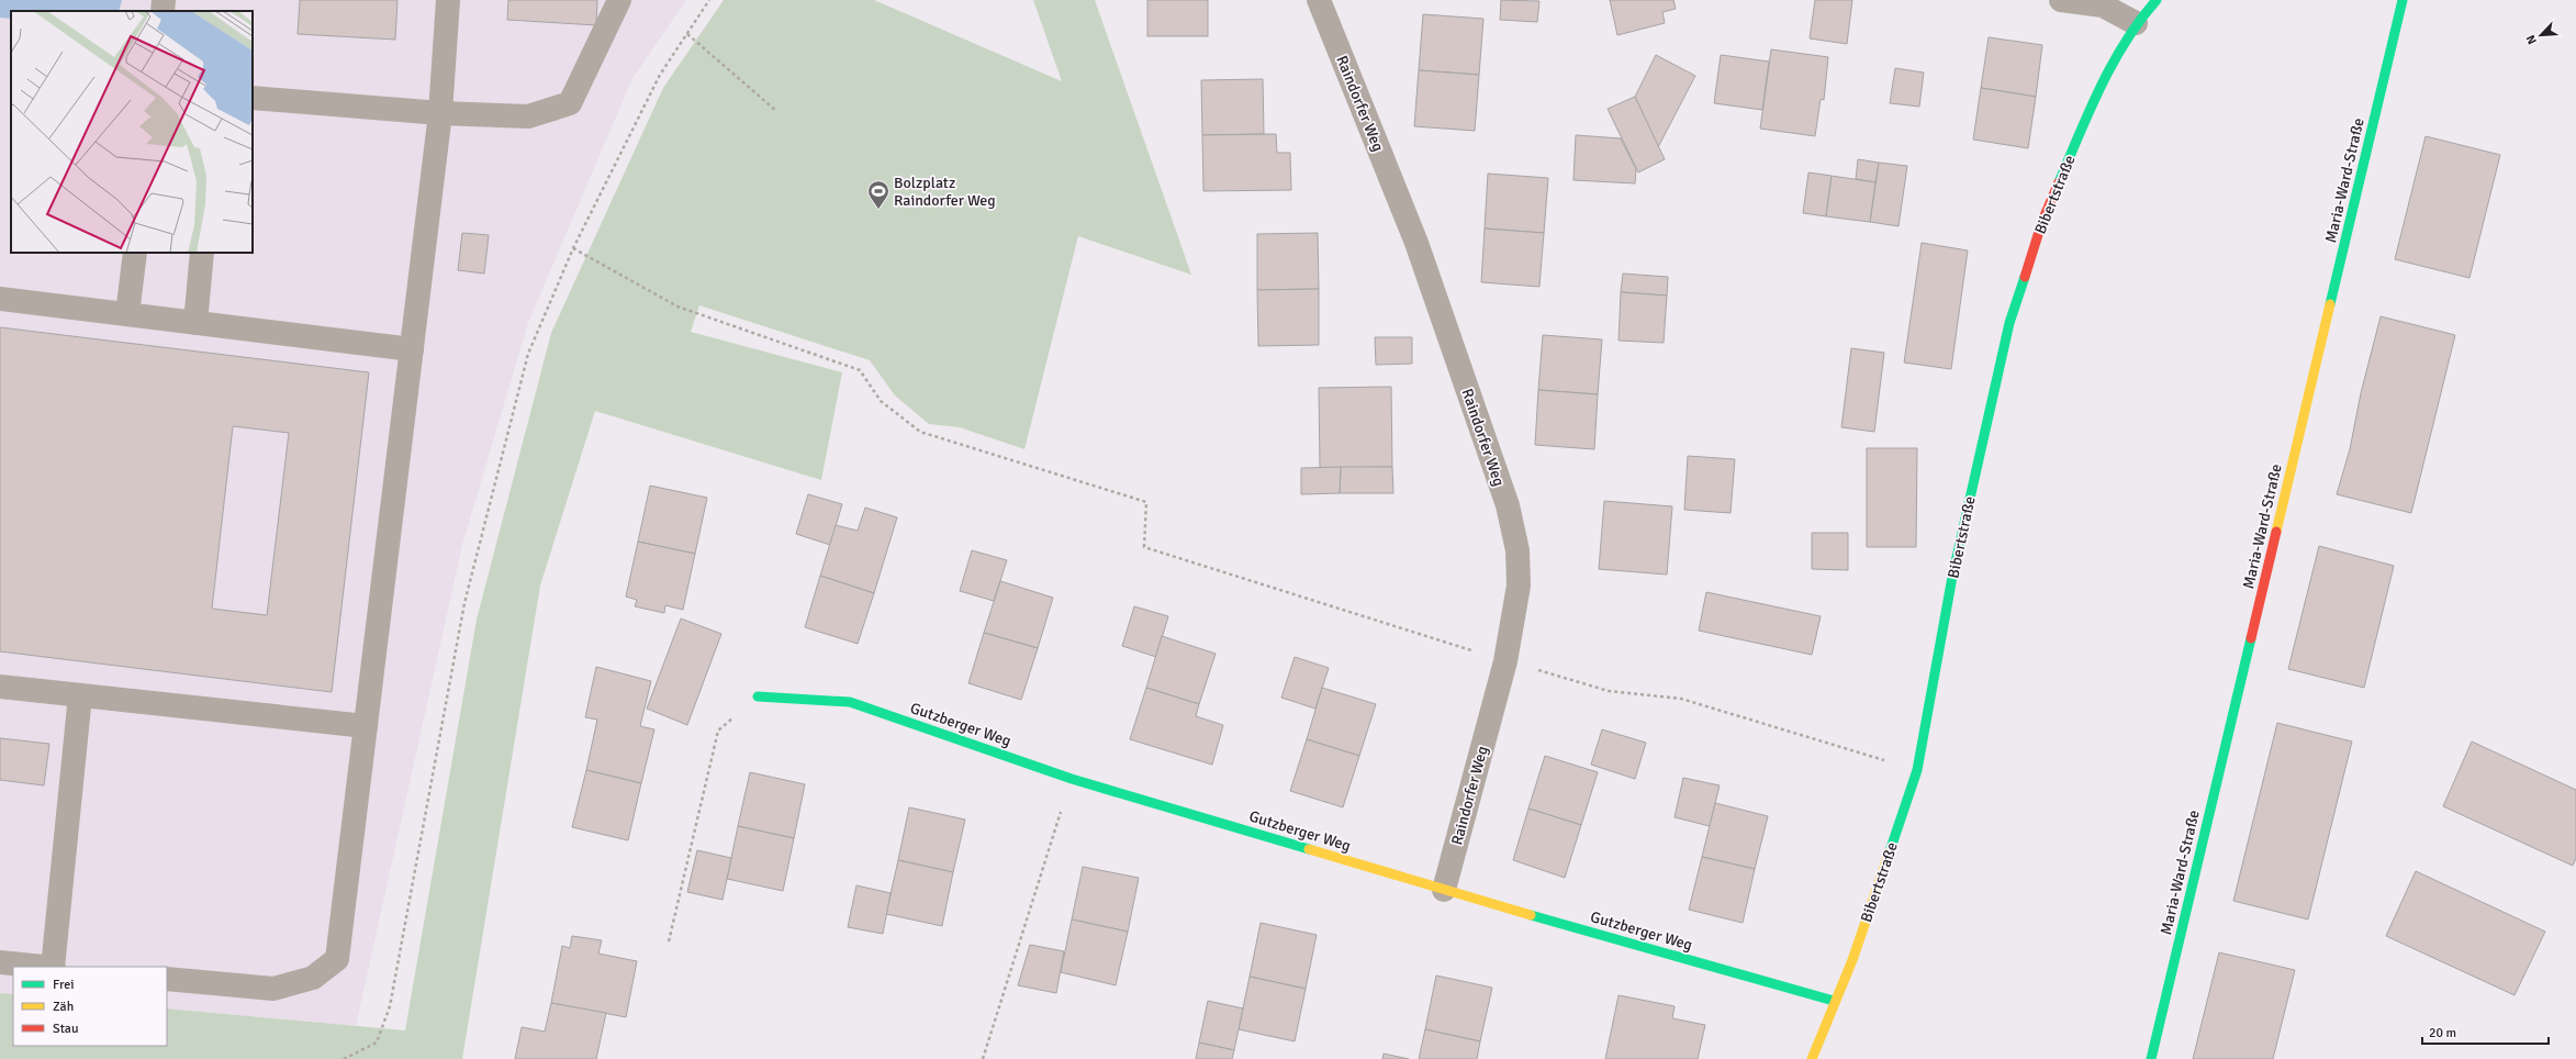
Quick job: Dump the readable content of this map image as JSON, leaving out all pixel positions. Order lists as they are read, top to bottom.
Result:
{
  "streets": {
    "street": [
      "Raindorfer Weg",
      "Maria-Ward-Straße",
      "Bibertstraße",
      "Gutzberger Weg"
    ]
  },
  "crossings": [
    ["Raindorfer Weg", "Gutzberger Weg"],
    ["Bibertstraße", "Gutzberger Weg"]
  ],
  "places": {
    "sports": ["Bolzplatz Raindorfer Weg"]
  },
  "legend": ["Frei", "Zäh", "Stau"],
  "scale_bar": "20 m",
  "north": "bottom left"
}
